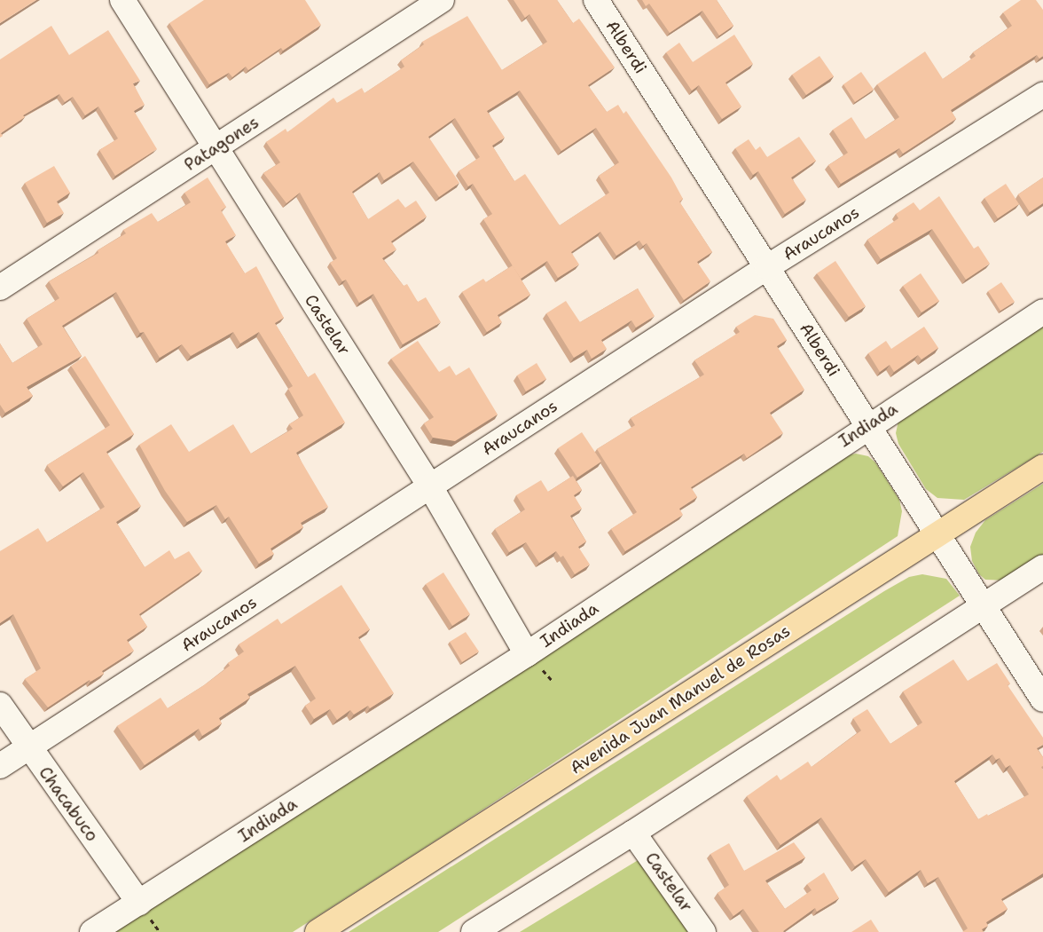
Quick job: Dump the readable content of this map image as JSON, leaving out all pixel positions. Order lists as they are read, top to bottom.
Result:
{
  "streets": {
    "main road": ["Avenida Juan Manuel de Rosas"],
    "street": [
      "Alberdi",
      "Patagones",
      "Araucanos",
      "Castelar",
      "Indiada",
      "Chacabuco"
    ]
  },
  "crossings": [
    ["Alberdi", "Araucanos"],
    ["Alberdi", "Indiada"],
    ["Alberdi", "Avenida Juan Manuel de Rosas"],
    ["Patagones", "Castelar"],
    ["Araucanos", "Castelar"],
    ["Araucanos", "Chacabuco"],
    ["Castelar", "Indiada"],
    ["Indiada", "Chacabuco"]
  ]
}
